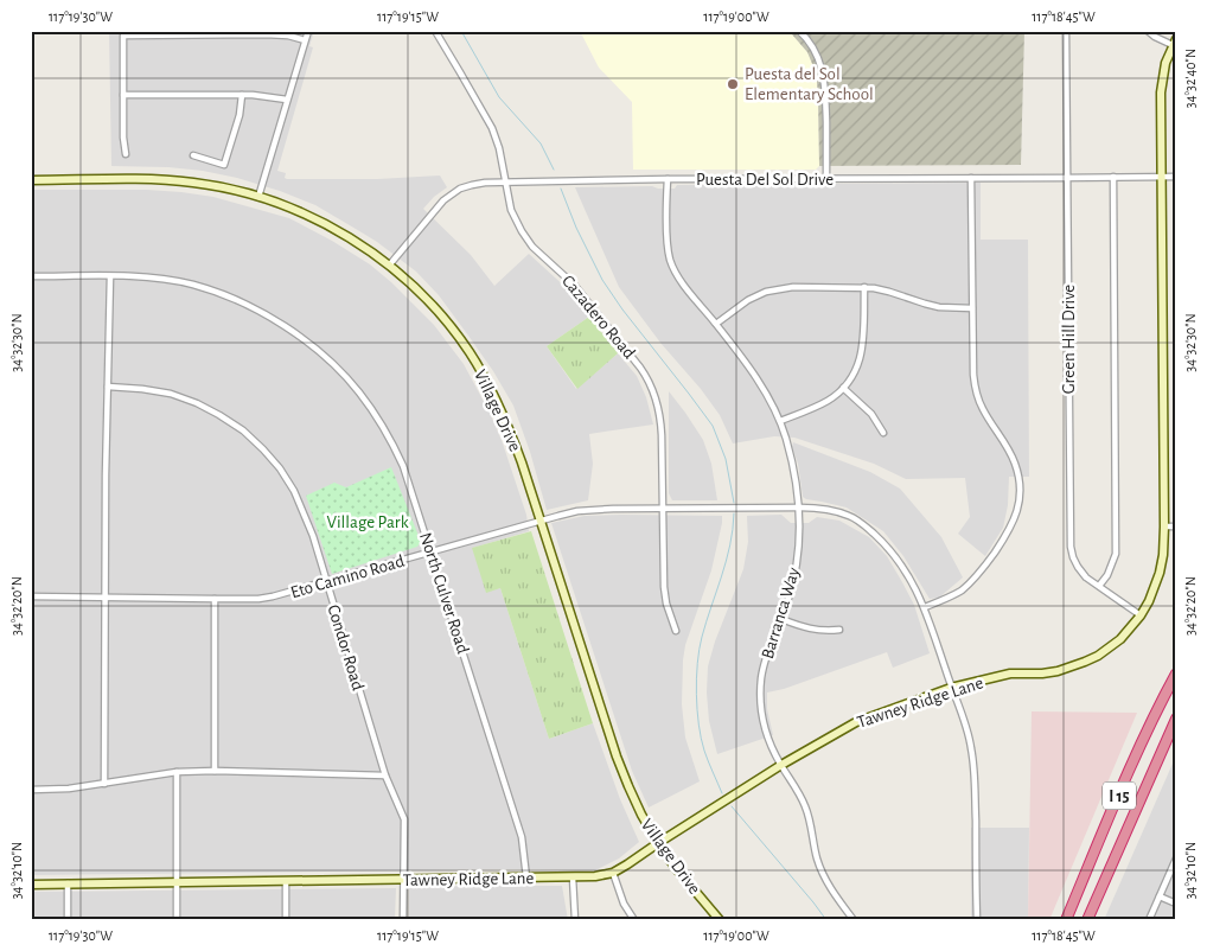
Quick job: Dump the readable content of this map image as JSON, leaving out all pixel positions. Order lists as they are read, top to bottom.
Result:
{
  "streets": {
    "highway": ["I 15"],
    "street": [
      "Puesta Del Sol Drive",
      "Cazadero Road",
      "Green Hill Drive",
      "Village Drive",
      "Eto Camino Road",
      "North Culver Road",
      "Barranca Way",
      "Condor Road",
      "Tawney Ridge Lane"
    ]
  },
  "crossings": [
    ["Puesta Del Sol Drive", "Cazadero Road"],
    ["Puesta Del Sol Drive", "Green Hill Drive"],
    ["Puesta Del Sol Drive", "Village Drive"],
    ["Puesta Del Sol Drive", "Barranca Way"],
    ["Puesta Del Sol Drive", "Tawney Ridge Lane"],
    ["Cazadero Road", "Eto Camino Road"],
    ["Green Hill Drive", "Tawney Ridge Lane"],
    ["Village Drive", "Eto Camino Road"],
    ["Village Drive", "Tawney Ridge Lane"],
    ["Eto Camino Road", "North Culver Road"],
    ["Eto Camino Road", "Barranca Way"],
    ["Eto Camino Road", "Condor Road"],
    ["Eto Camino Road", "Tawney Ridge Lane"],
    ["North Culver Road", "Tawney Ridge Lane"],
    ["Barranca Way", "Tawney Ridge Lane"],
    ["Condor Road", "Tawney Ridge Lane"]
  ],
  "parks": ["Village Park"],
  "places": ["Puesta del Sol Elementary School"],
  "coordinates": [
    "117°19'30\"W",
    "117°19'15\"W",
    "117°19'00\"W",
    "117°18'45\"W",
    "34°32'40\"N",
    "34°32'30\"N",
    "34°32'20\"N",
    "34°32'10\"N"
  ]
}
